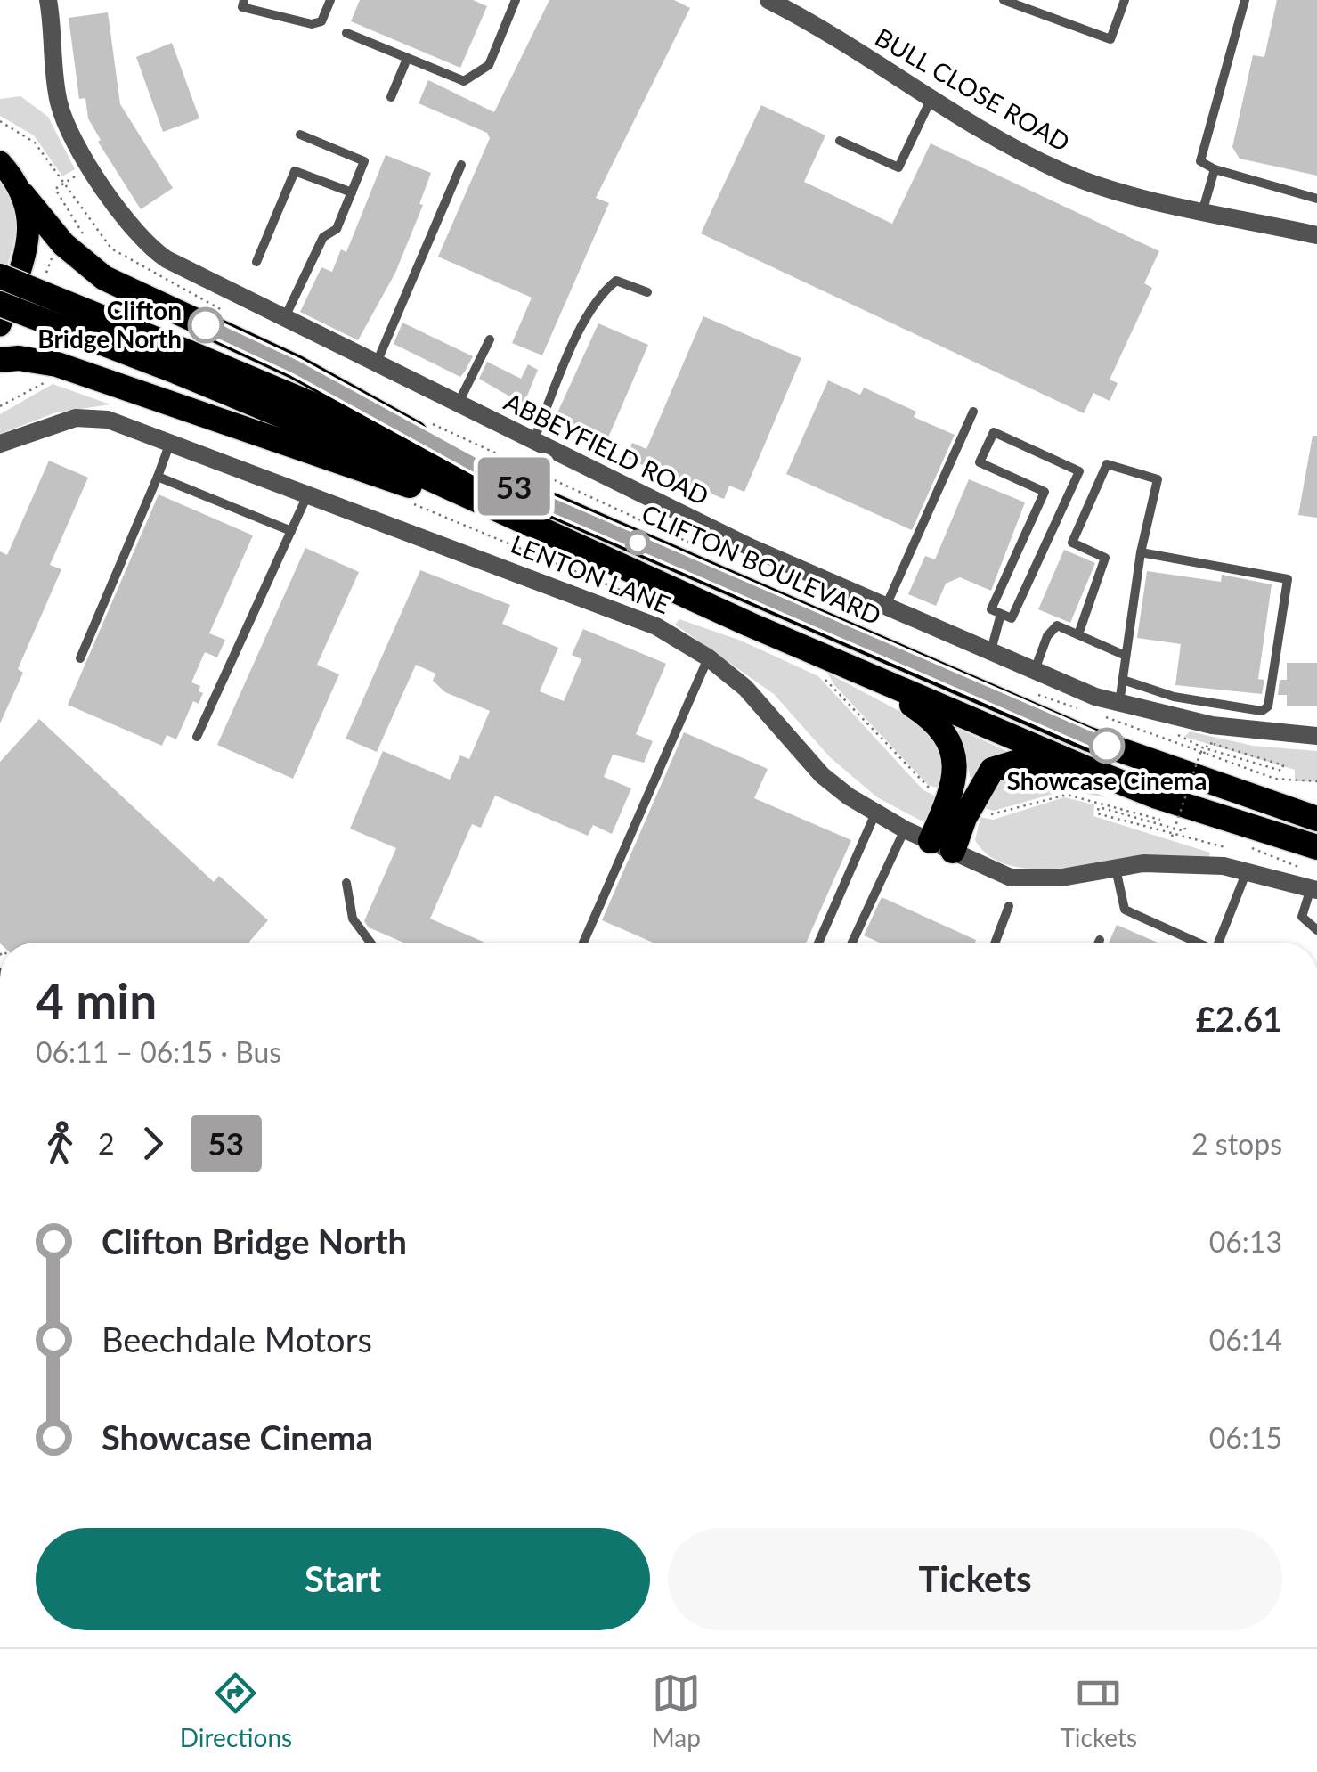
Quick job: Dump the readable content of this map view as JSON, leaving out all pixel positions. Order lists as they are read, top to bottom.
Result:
{
  "streets": {
    "highway": ["CLIFTON BOULEVARD"],
    "street": ["BULL CLOSE ROAD", "ABBEYFIELD ROAD", "LENTON LANE"]
  },
  "places": ["Clifton Bridge North", "Showcase Cinema"],
  "lines": ["bus line 53"],
  "page": {
    "on_map": "53",
    "heading": ["4 min", "06:11 – 06:15 · Bus", "£2.61"],
    "legs": ["2", "53", "2 stops"],
    "list": [
      {
        "name": "Clifton Bridge North",
        "value": "06:13"
      },
      {
        "name": "Beechdale Motors",
        "value": "06:14"
      },
      {
        "name": "Showcase Cinema",
        "value": "06:15"
      }
    ],
    "buttons": ["Start", "Tickets"],
    "tabs": ["Directions", "Map", "Tickets"]
  }
}
